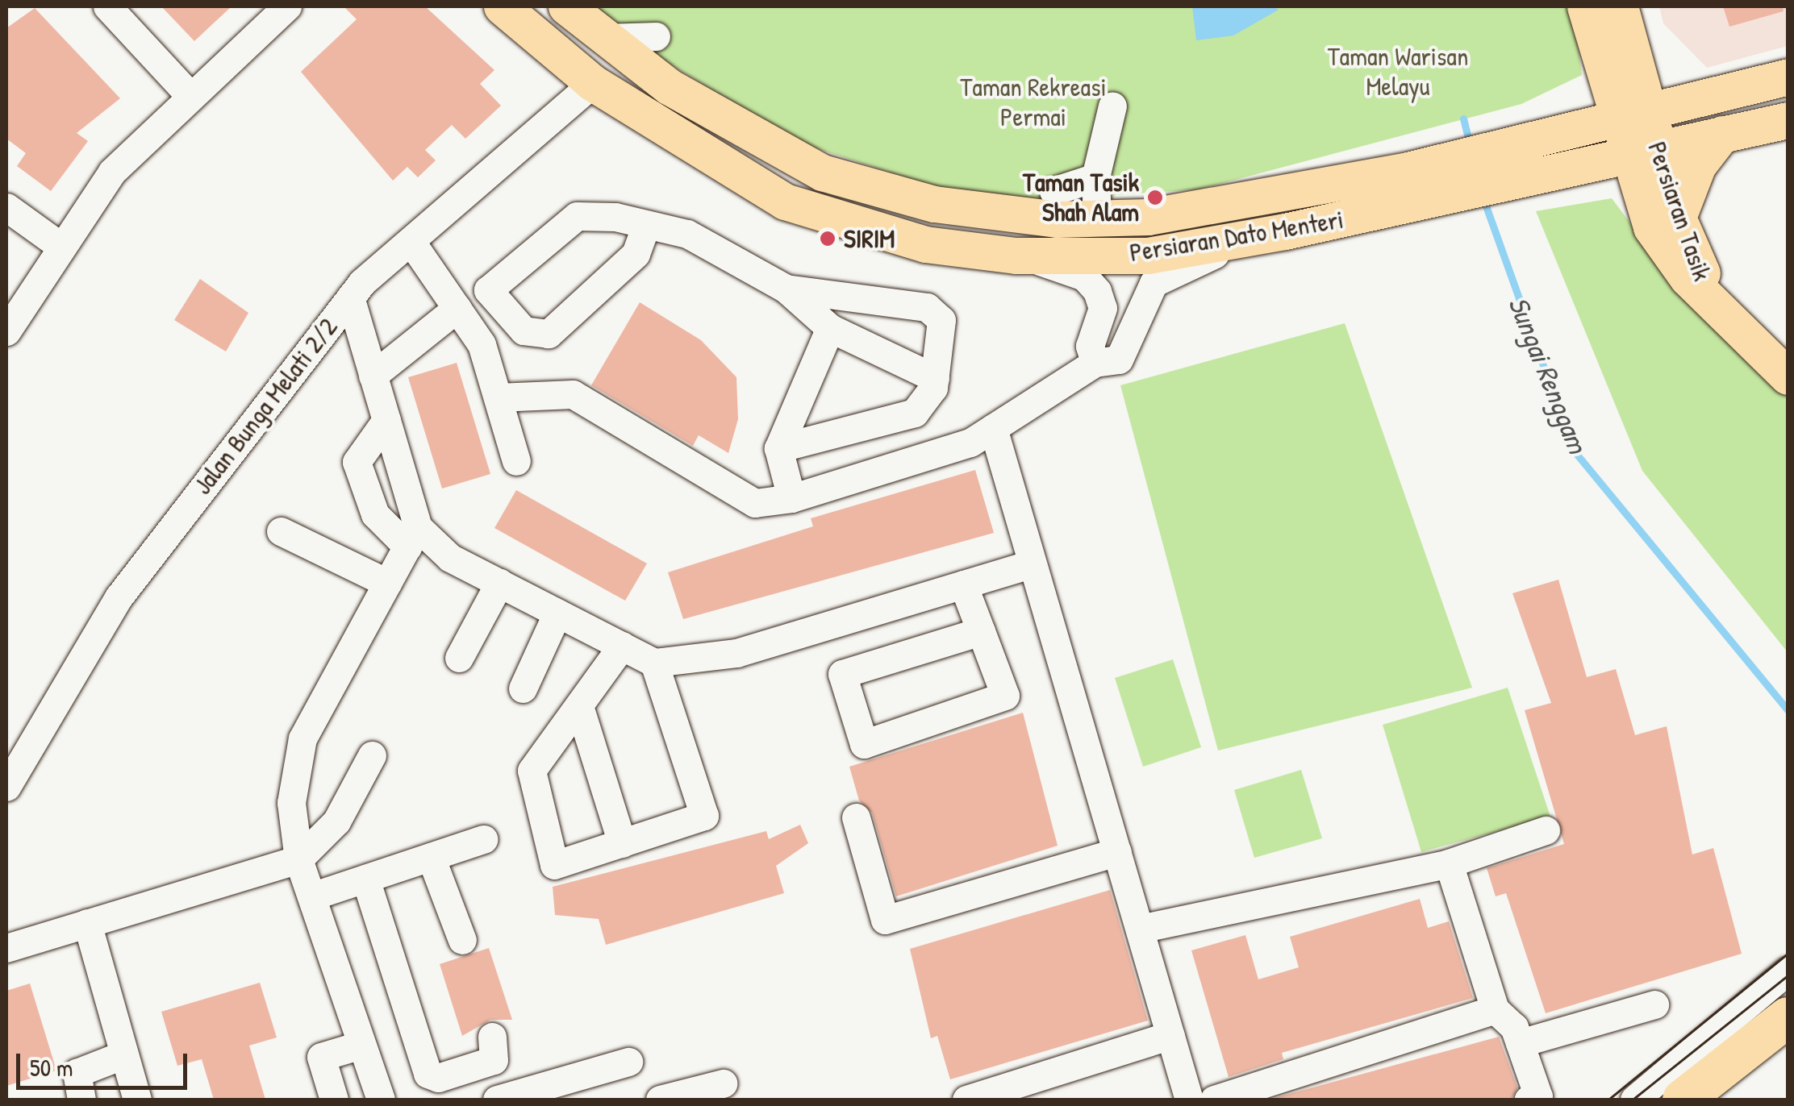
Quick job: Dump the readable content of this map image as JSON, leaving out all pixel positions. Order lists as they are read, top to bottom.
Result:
{
  "streets": {
    "main road": ["Persiaran Tasik", "Persiaran Dato Menteri"],
    "street": ["Jalan Bunga Melati 2/2"]
  },
  "crossings": [
    ["Persiaran Tasik", "Persiaran Dato Menteri"],
    ["Persiaran Dato Menteri", "Jalan Bunga Melati 2/2"]
  ],
  "water": ["Sungai Renggam"],
  "parks": ["Taman Warisan Melayu", "Taman Rekreasi Permai"],
  "places": ["Taman Tasik Shah Alam", "SIRIM"],
  "scale_bar": "50 m"
}
